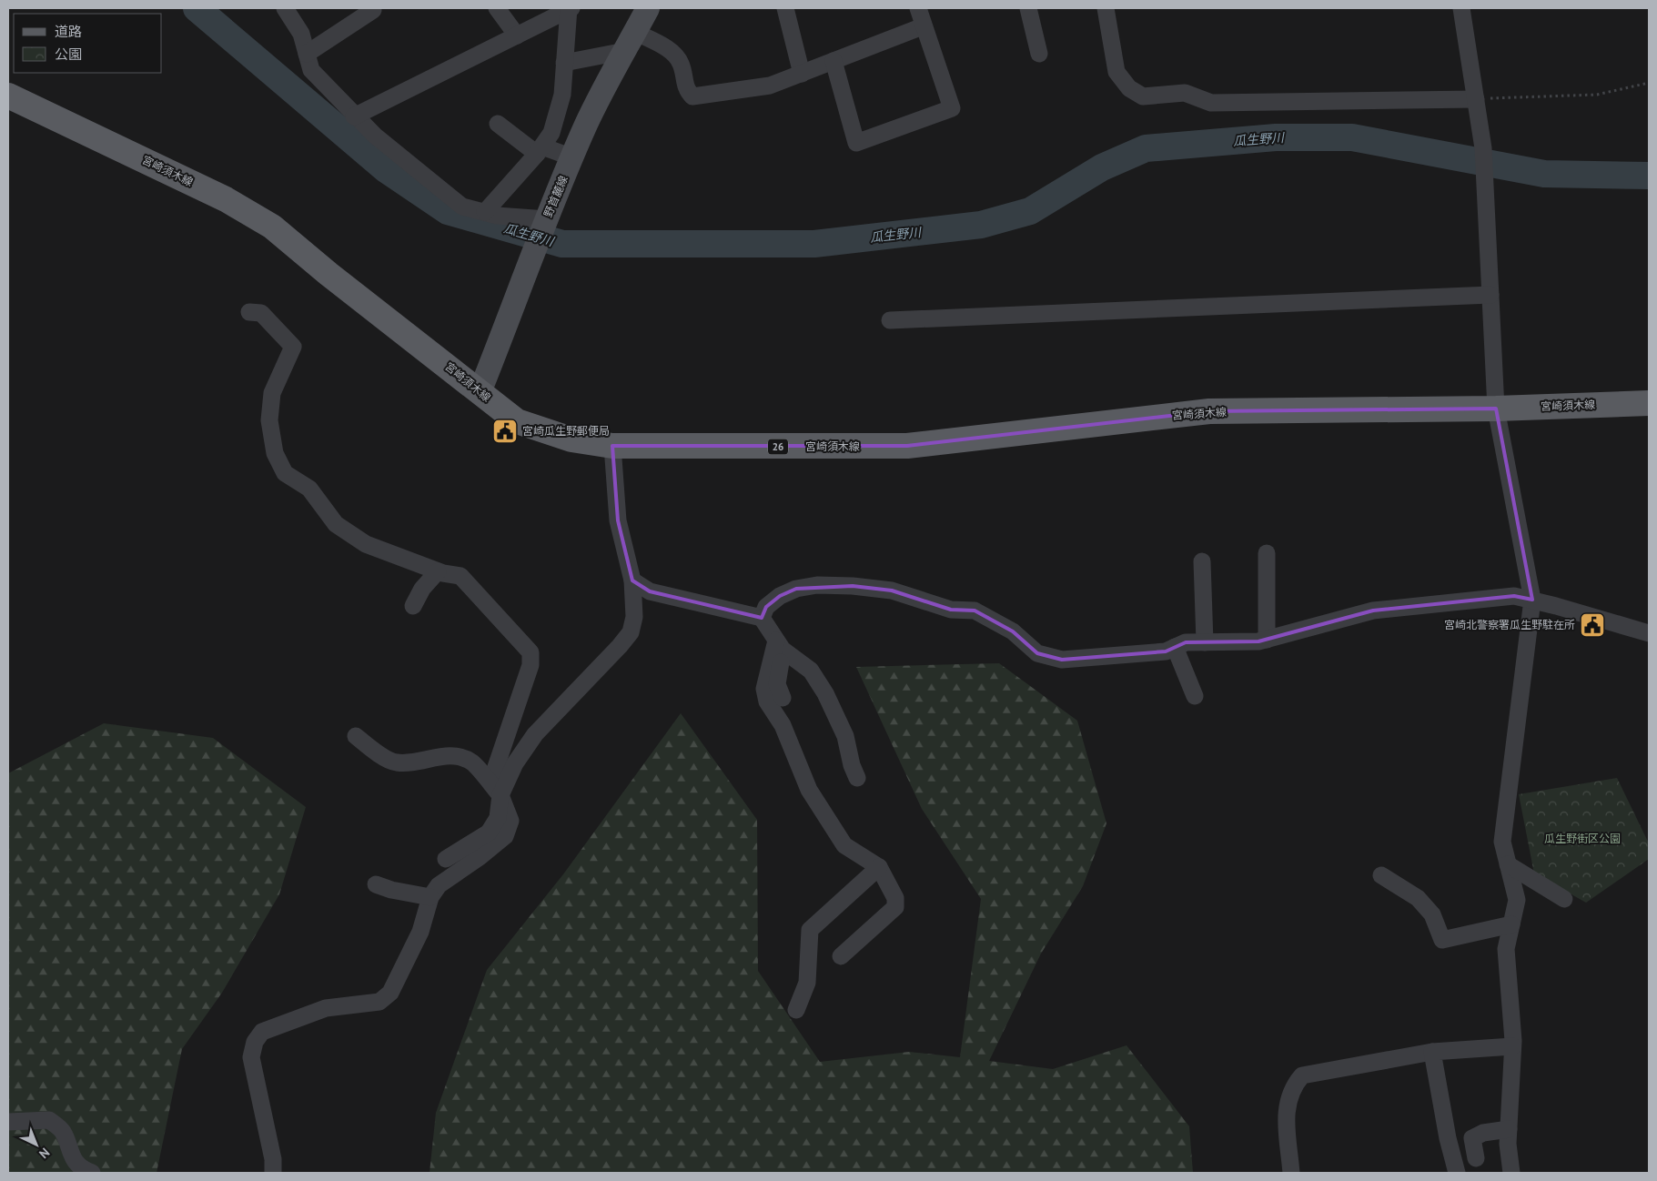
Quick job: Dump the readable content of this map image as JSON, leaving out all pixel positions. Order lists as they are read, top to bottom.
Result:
{
  "streets": {
    "main road": ["宮崎須木線", "野首麓線", "26"]
  },
  "crossings": [
    ["宮崎須木線", "野首麓線"]
  ],
  "water": ["瓜生野川"],
  "parks": ["瓜生野街区公園"],
  "places": {
    "public building": ["宮崎瓜生野郵便局", "宮崎北警察署瓜生野駐在所"]
  },
  "legend": ["道路", "公園"],
  "north": "bottom right"
}
